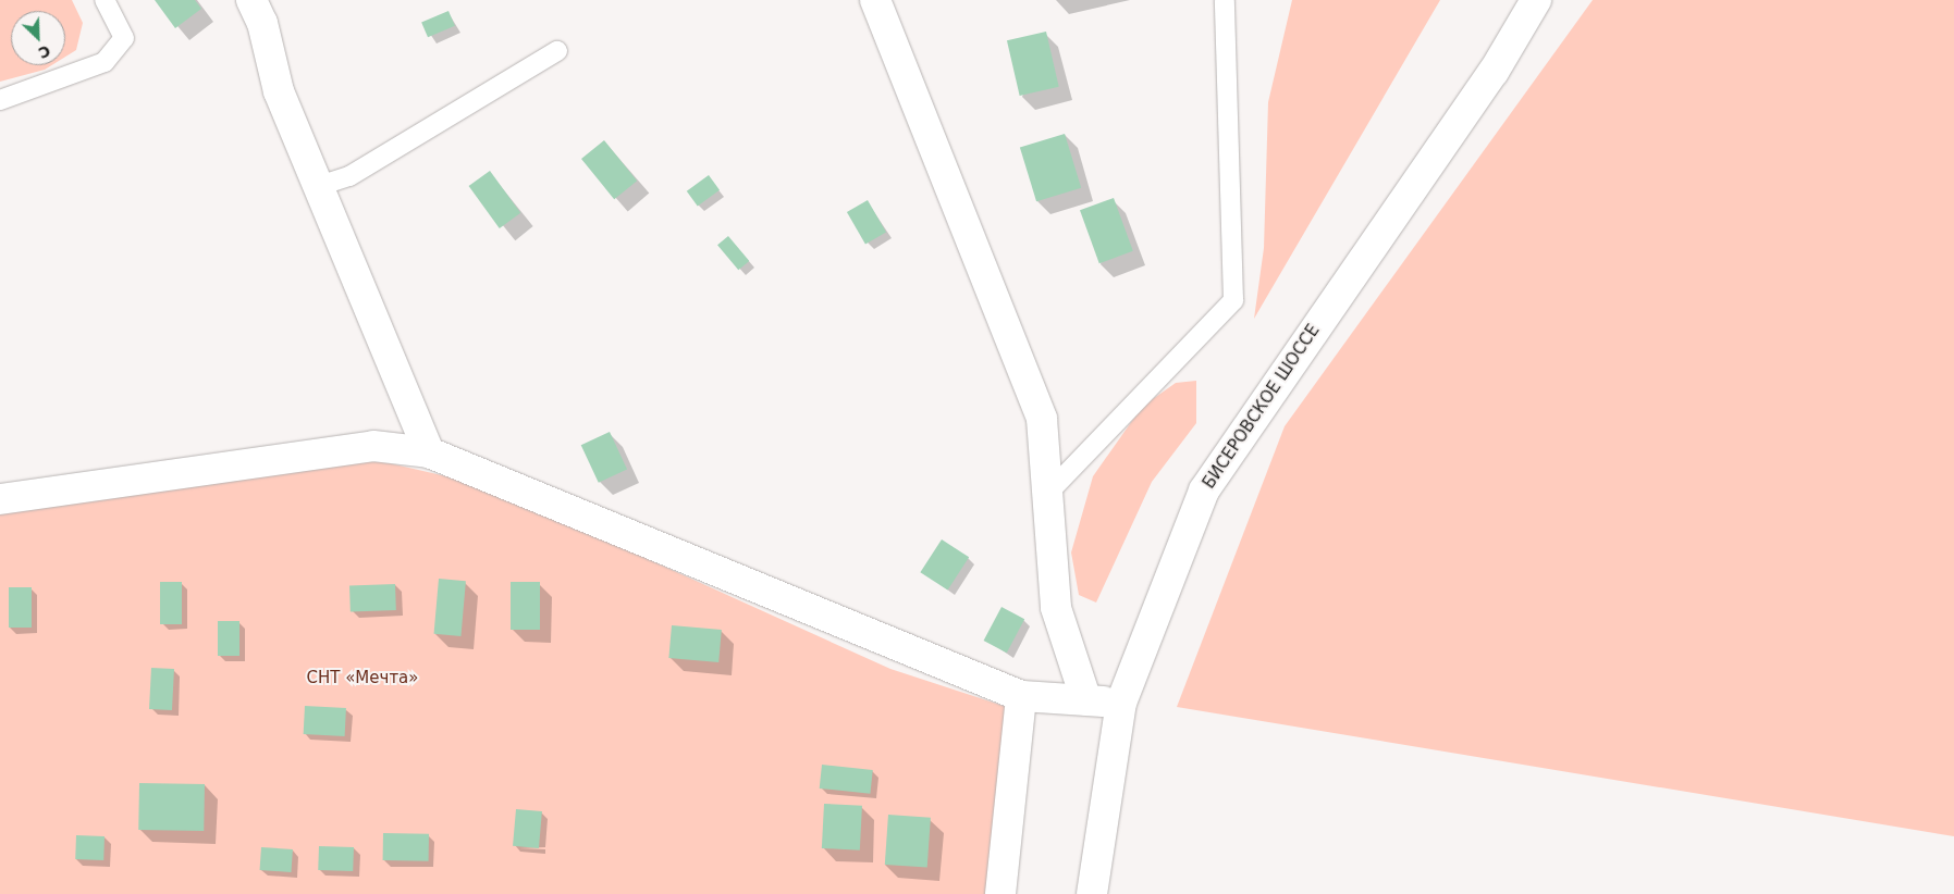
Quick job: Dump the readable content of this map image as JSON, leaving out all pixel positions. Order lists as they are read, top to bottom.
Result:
{
  "streets": {
    "street": ["БИСЕРОВСКОЕ ШОССЕ"]
  },
  "parks": ["СНТ «Мечта»"],
  "north": "bottom right"
}
